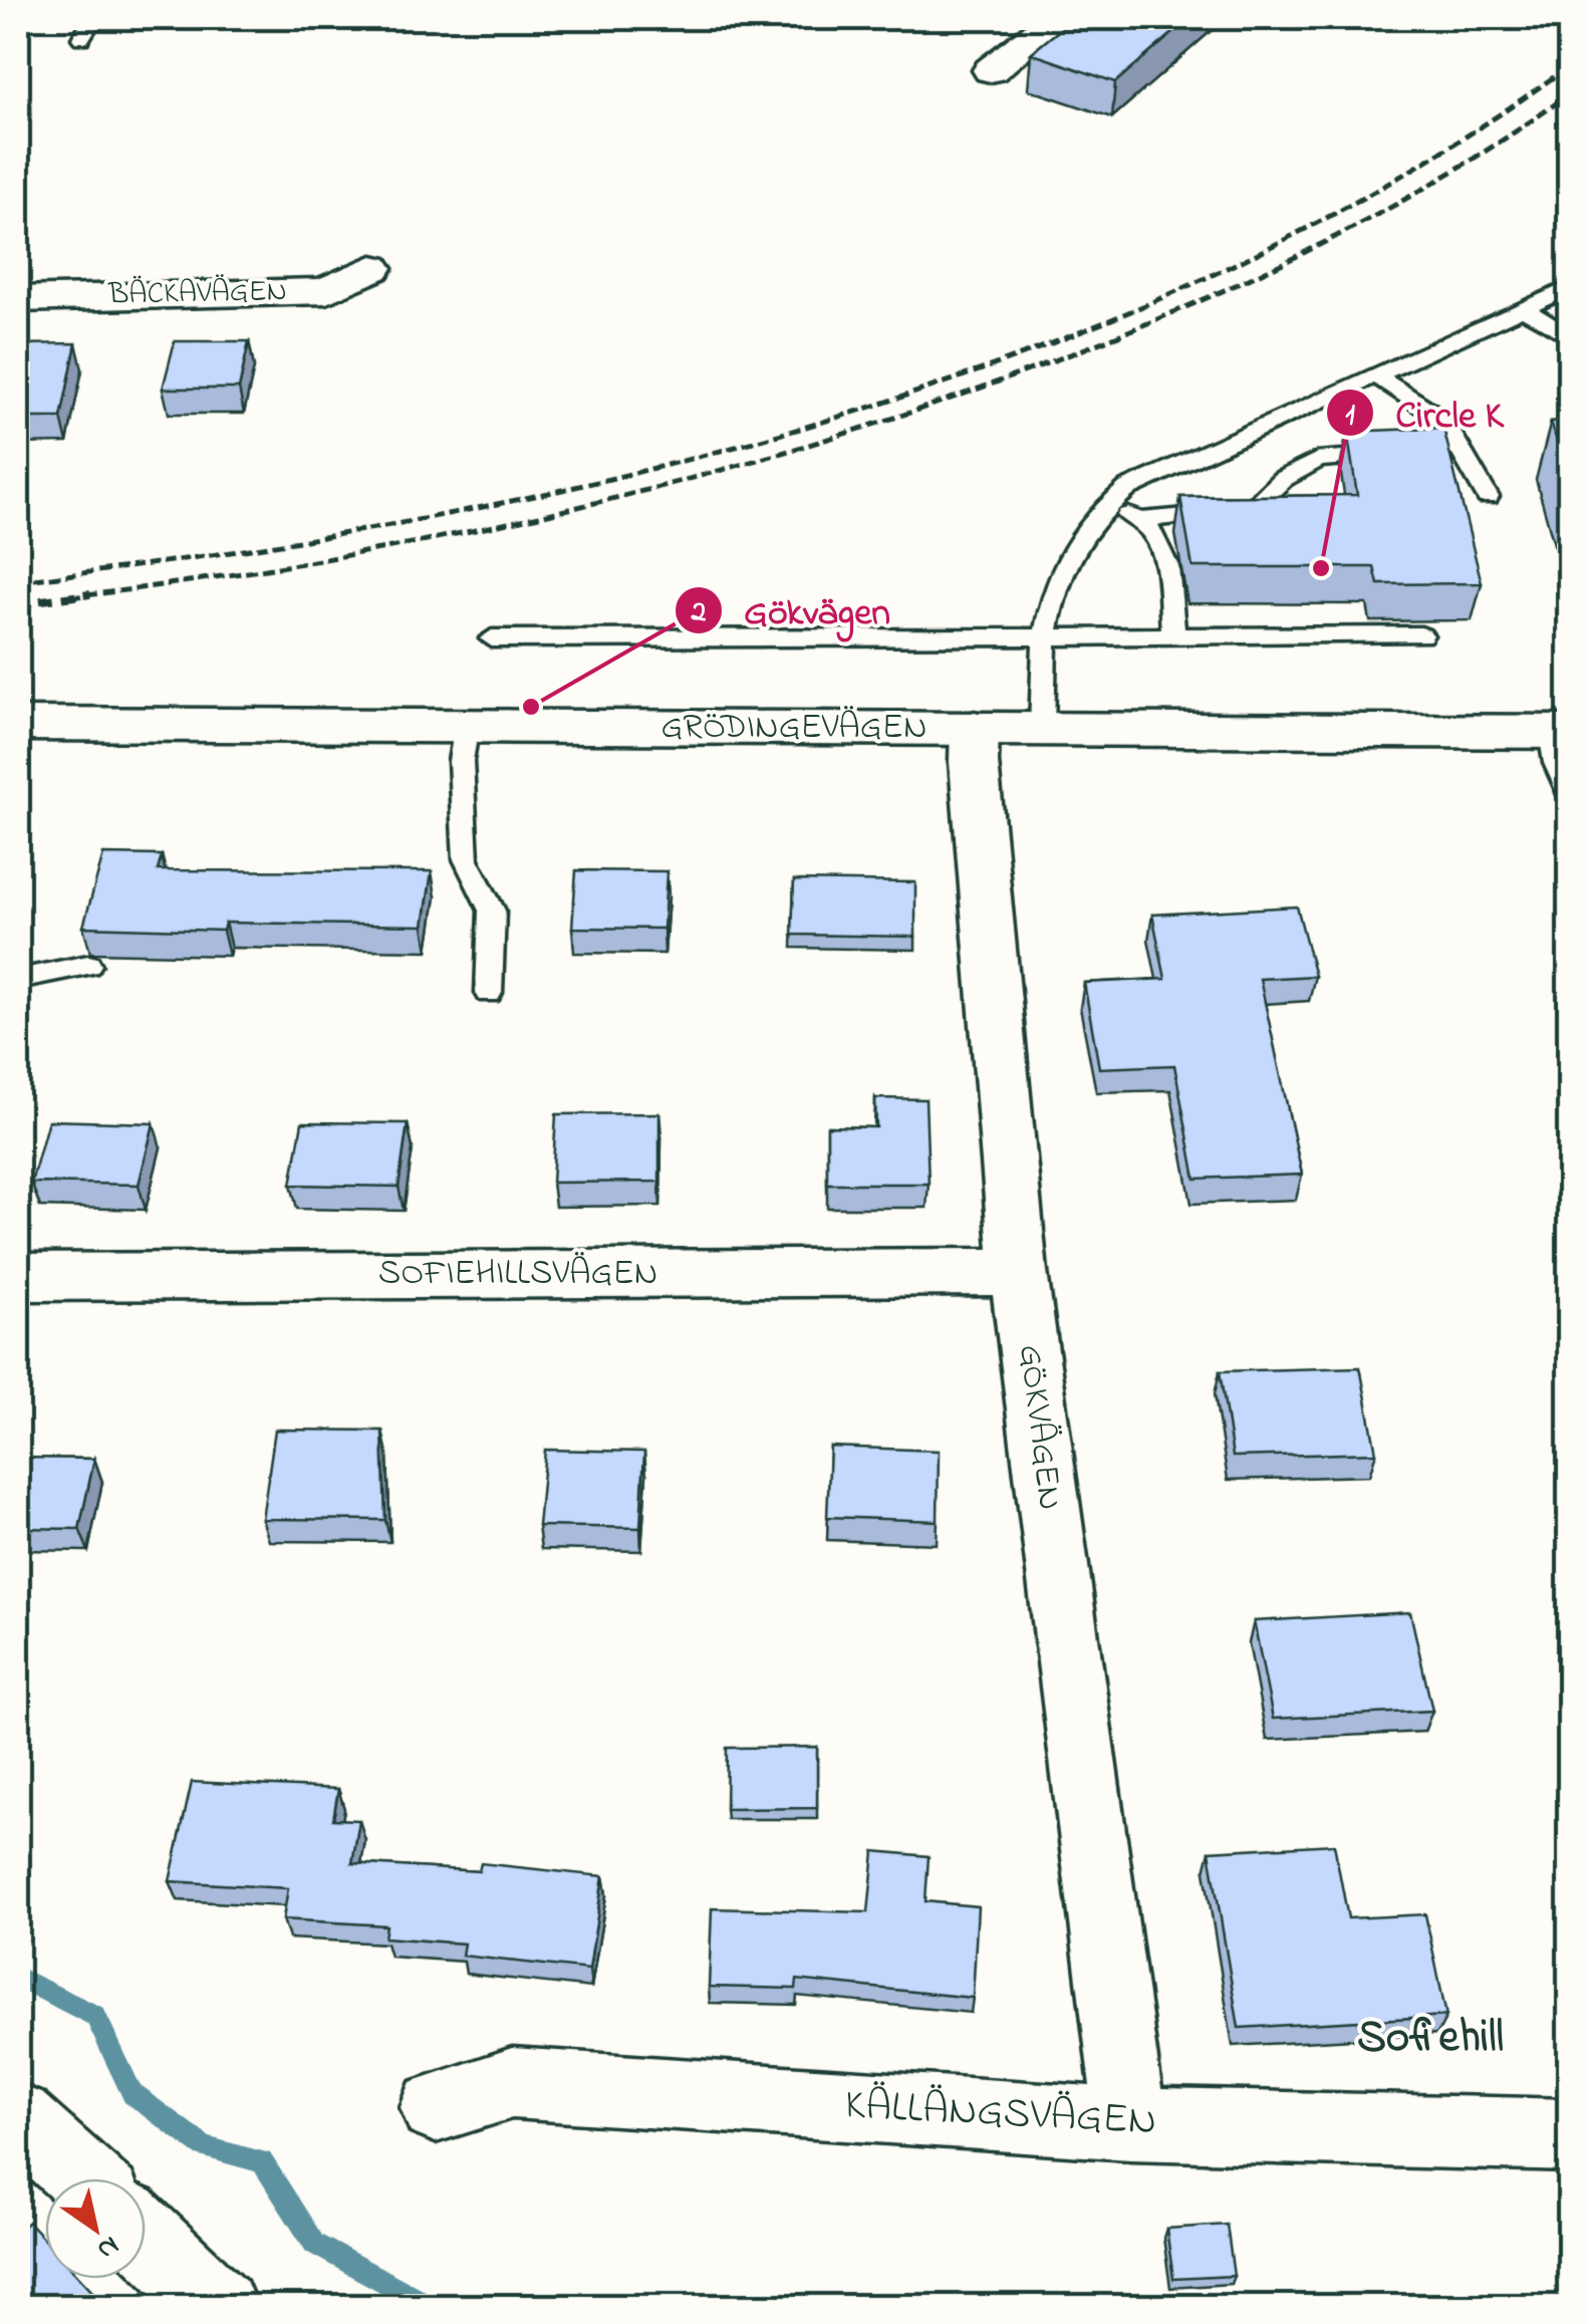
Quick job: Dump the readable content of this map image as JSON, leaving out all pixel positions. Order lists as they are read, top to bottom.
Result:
{
  "streets": {
    "street": [
      "BÄCKAVÄGEN",
      "GRÖDINGEVÄGEN",
      "SOFIEHILLSVÄGEN",
      "GÖKVÄGEN",
      "KÄLLÄNGSVÄGEN"
    ]
  },
  "crossings": [
    ["GRÖDINGEVÄGEN", "GÖKVÄGEN"],
    ["SOFIEHILLSVÄGEN", "GÖKVÄGEN"],
    ["GÖKVÄGEN", "KÄLLÄNGSVÄGEN"]
  ],
  "districts": ["Sofiehill"],
  "places": ["Circle K", "Gökvägen"],
  "north": "bottom right"
}
